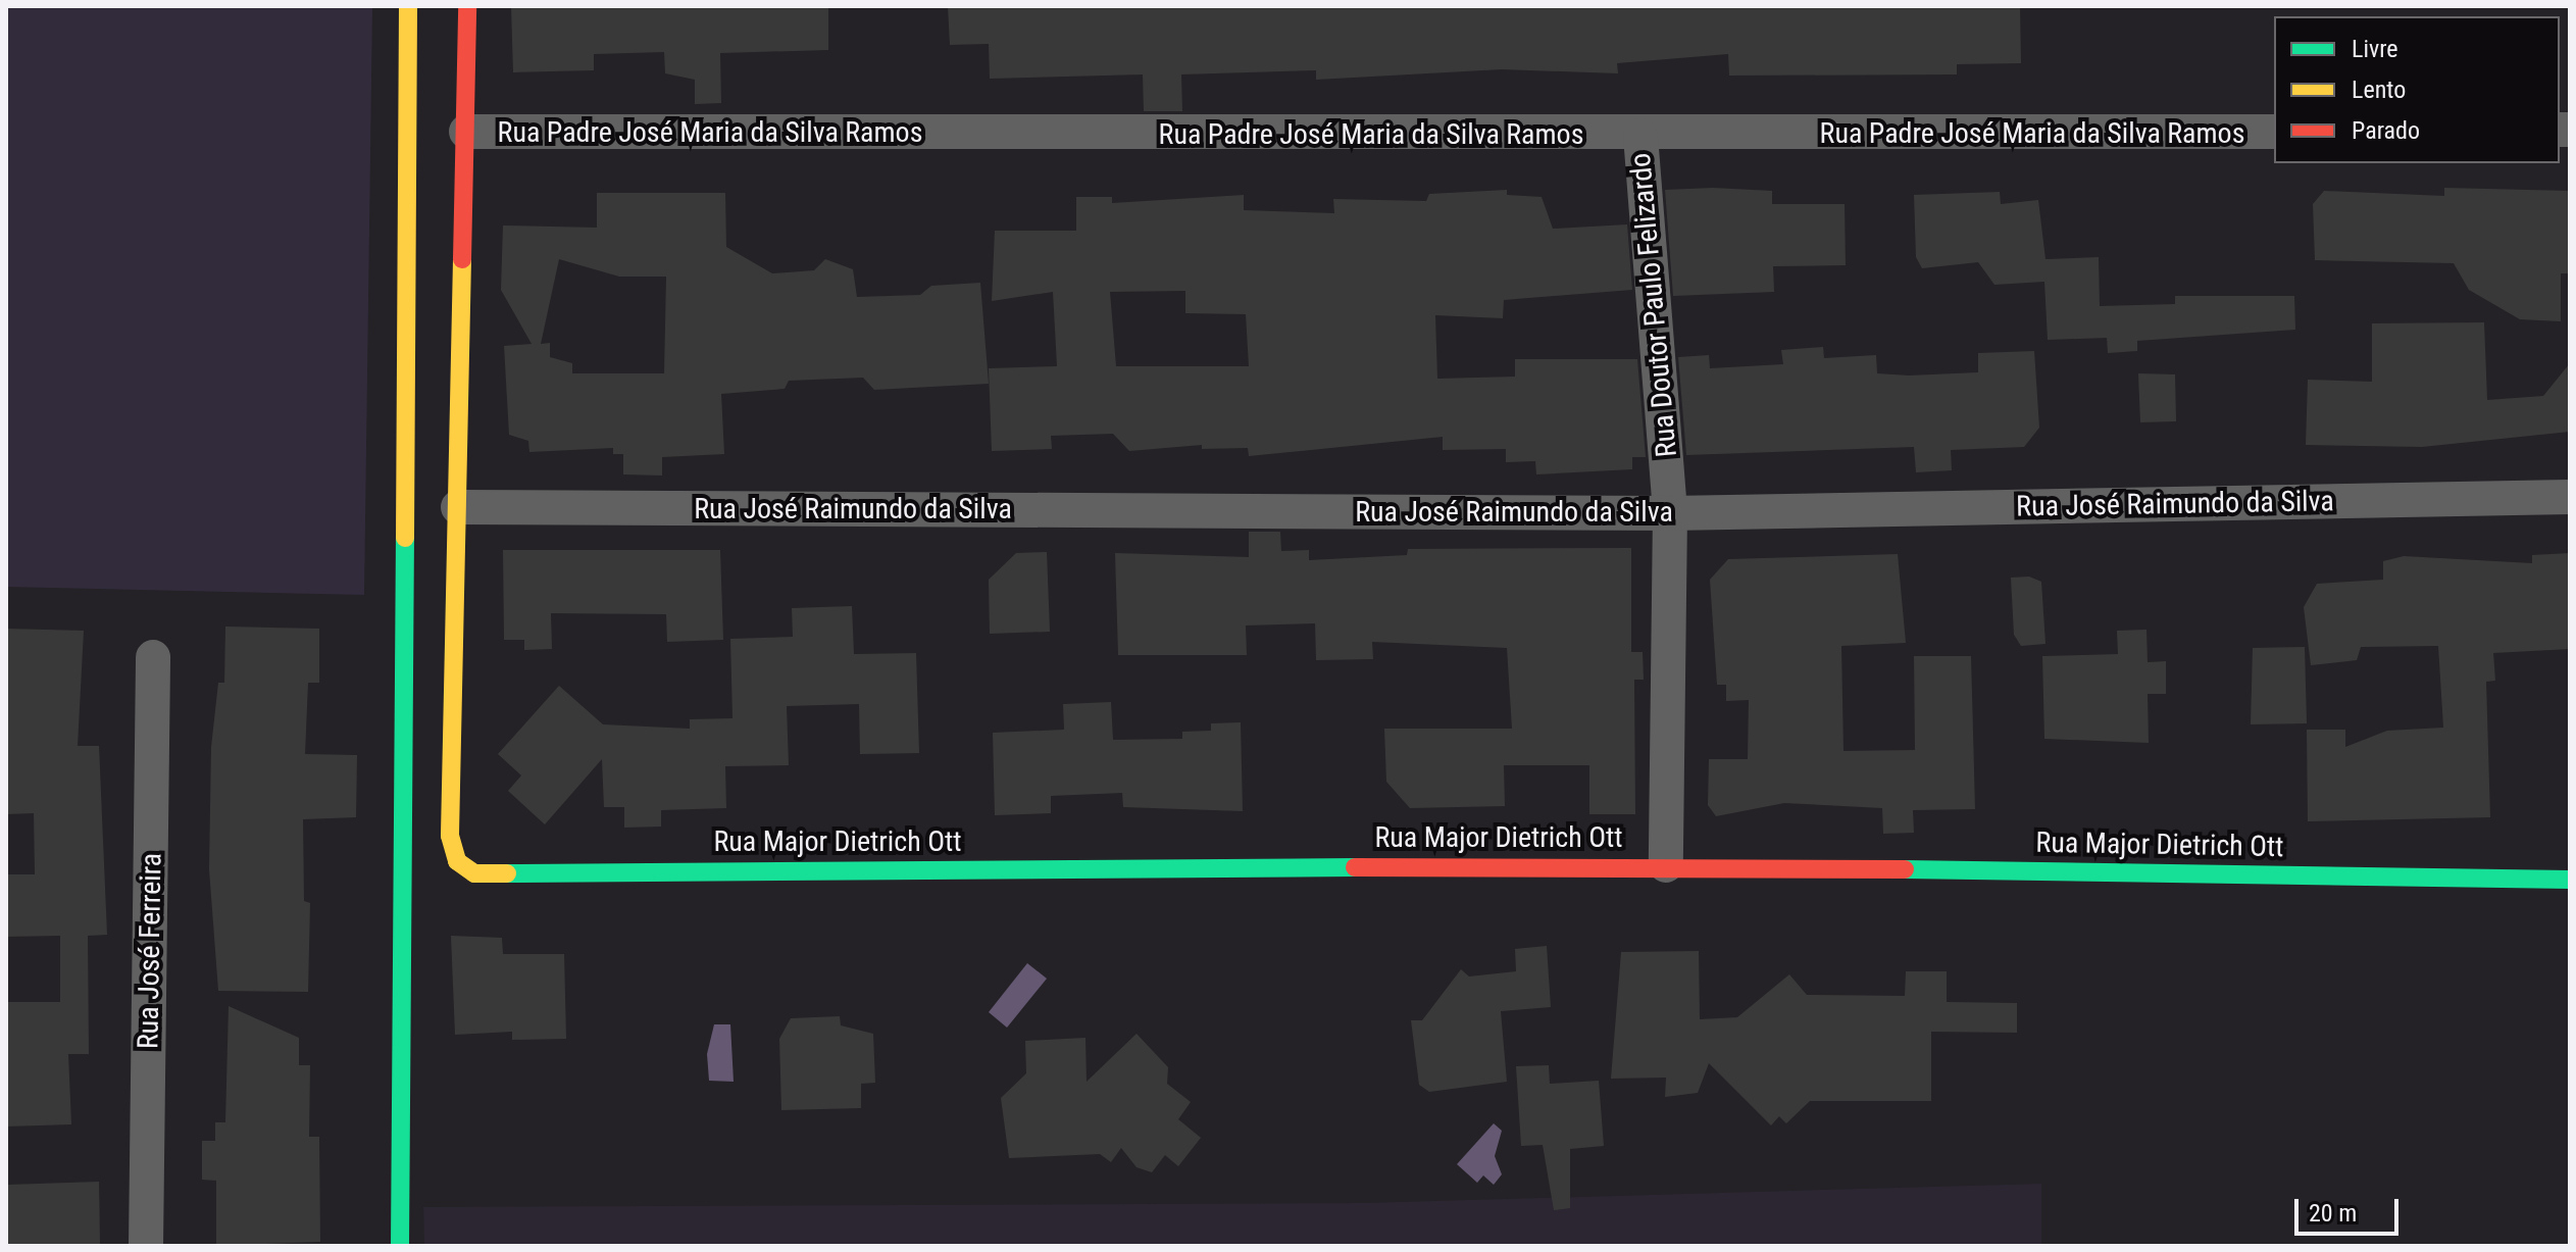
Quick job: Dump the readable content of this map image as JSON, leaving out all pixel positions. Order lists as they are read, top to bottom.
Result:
{
  "streets": {
    "street": [
      "Rua Padre José Maria da Silva Ramos",
      "Rua Doutor Paulo Felizardo",
      "Rua José Raimundo da Silva",
      "Rua Major Dietrich Ott",
      "Rua José Ferreira"
    ]
  },
  "crossings": [
    ["Rua Padre José Maria da Silva Ramos", "Rua Doutor Paulo Felizardo"],
    ["Rua Doutor Paulo Felizardo", "Rua José Raimundo da Silva"],
    ["Rua Doutor Paulo Felizardo", "Rua Major Dietrich Ott"],
    ["Rua José Raimundo da Silva", "Rua Major Dietrich Ott"]
  ],
  "legend": ["Livre", "Lento", "Parado"],
  "scale_bar": "20 m"
}
